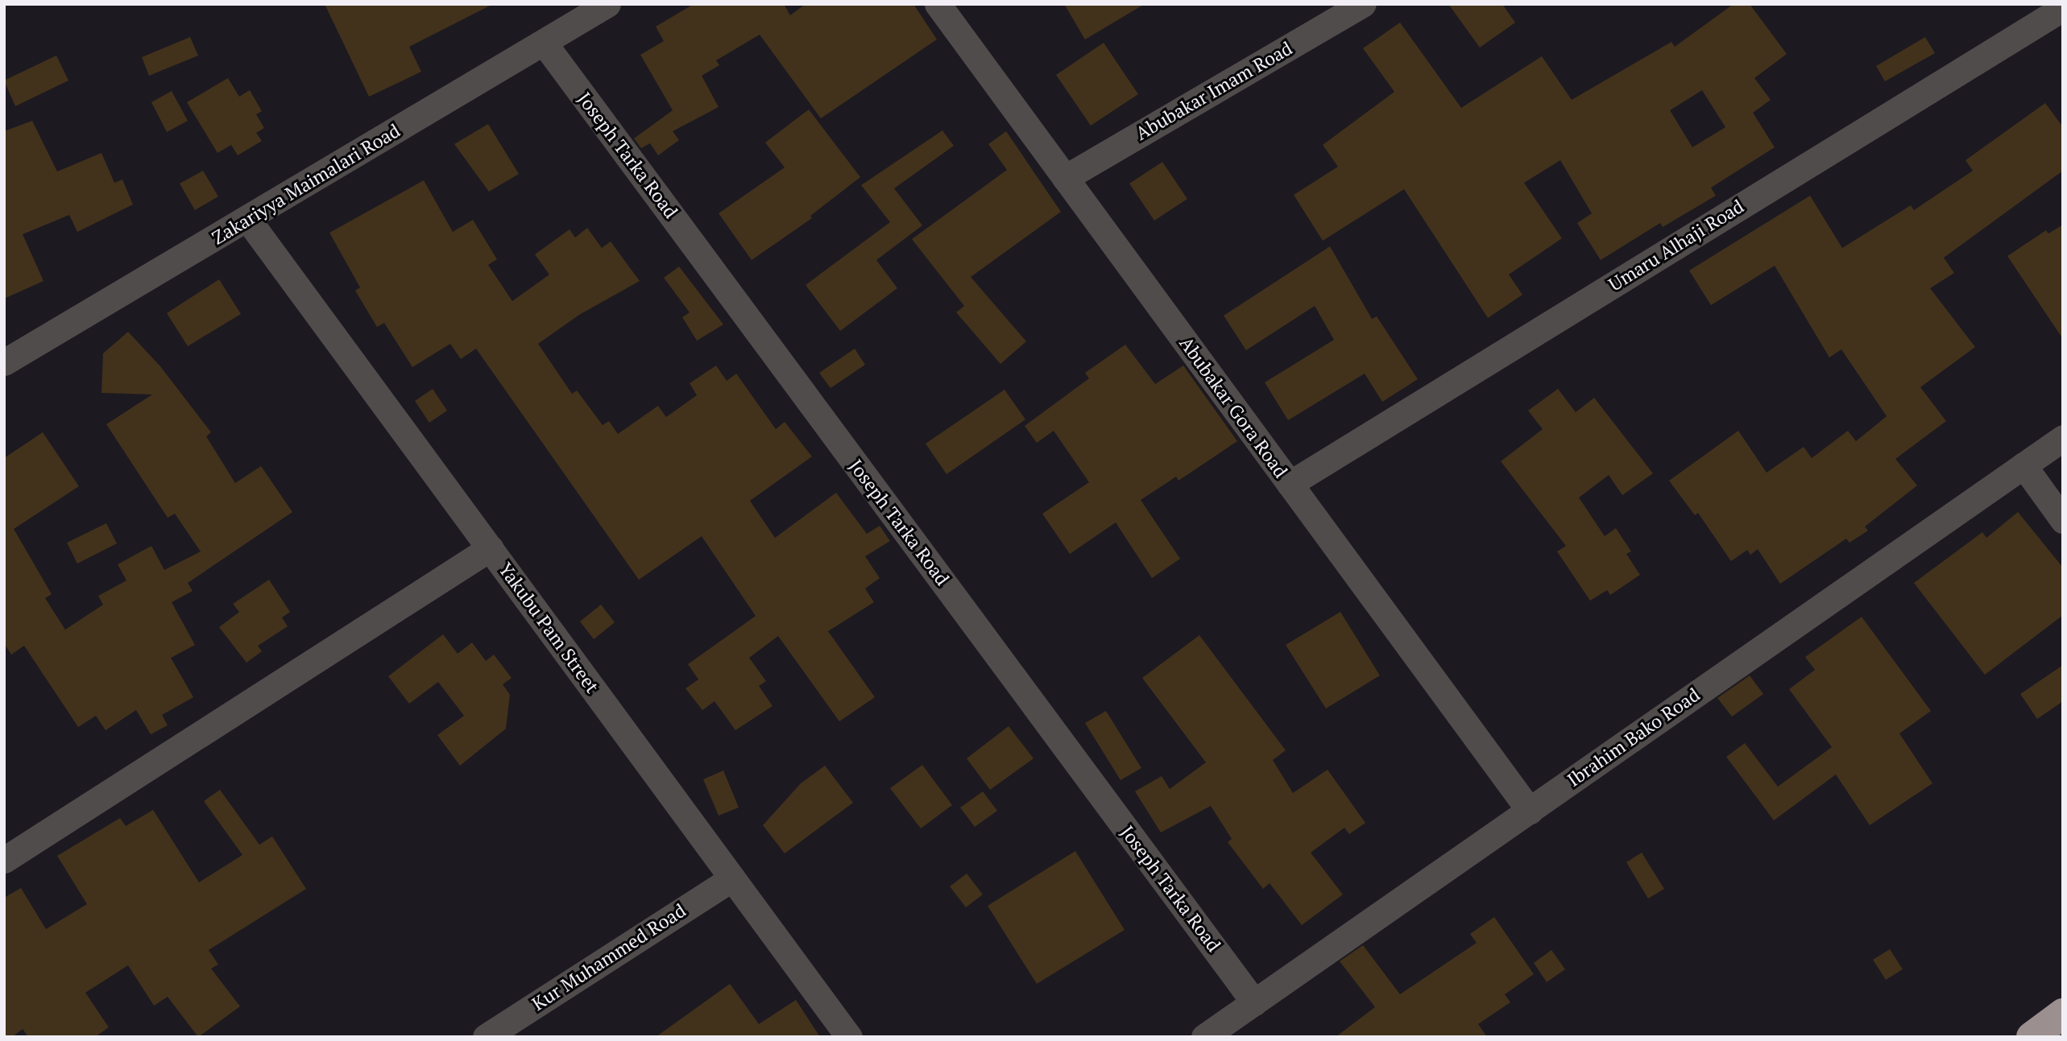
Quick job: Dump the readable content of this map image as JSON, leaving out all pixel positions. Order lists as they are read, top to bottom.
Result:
{
  "streets": {
    "street": [
      "Abubakar Imam Road",
      "Joseph Tarka Road",
      "Zakariyya Maimalari Road",
      "Umaru Alhaji Road",
      "Abubakar Gora Road",
      "Yakubu Pam Street",
      "Ibrahim Bako Road",
      "Kur Muhammed Road"
    ]
  },
  "crossings": [
    ["Abubakar Imam Road", "Abubakar Gora Road"],
    ["Joseph Tarka Road", "Zakariyya Maimalari Road"],
    ["Joseph Tarka Road", "Ibrahim Bako Road"],
    ["Zakariyya Maimalari Road", "Yakubu Pam Street"],
    ["Umaru Alhaji Road", "Abubakar Gora Road"],
    ["Abubakar Gora Road", "Ibrahim Bako Road"],
    ["Yakubu Pam Street", "Kur Muhammed Road"]
  ]
}
